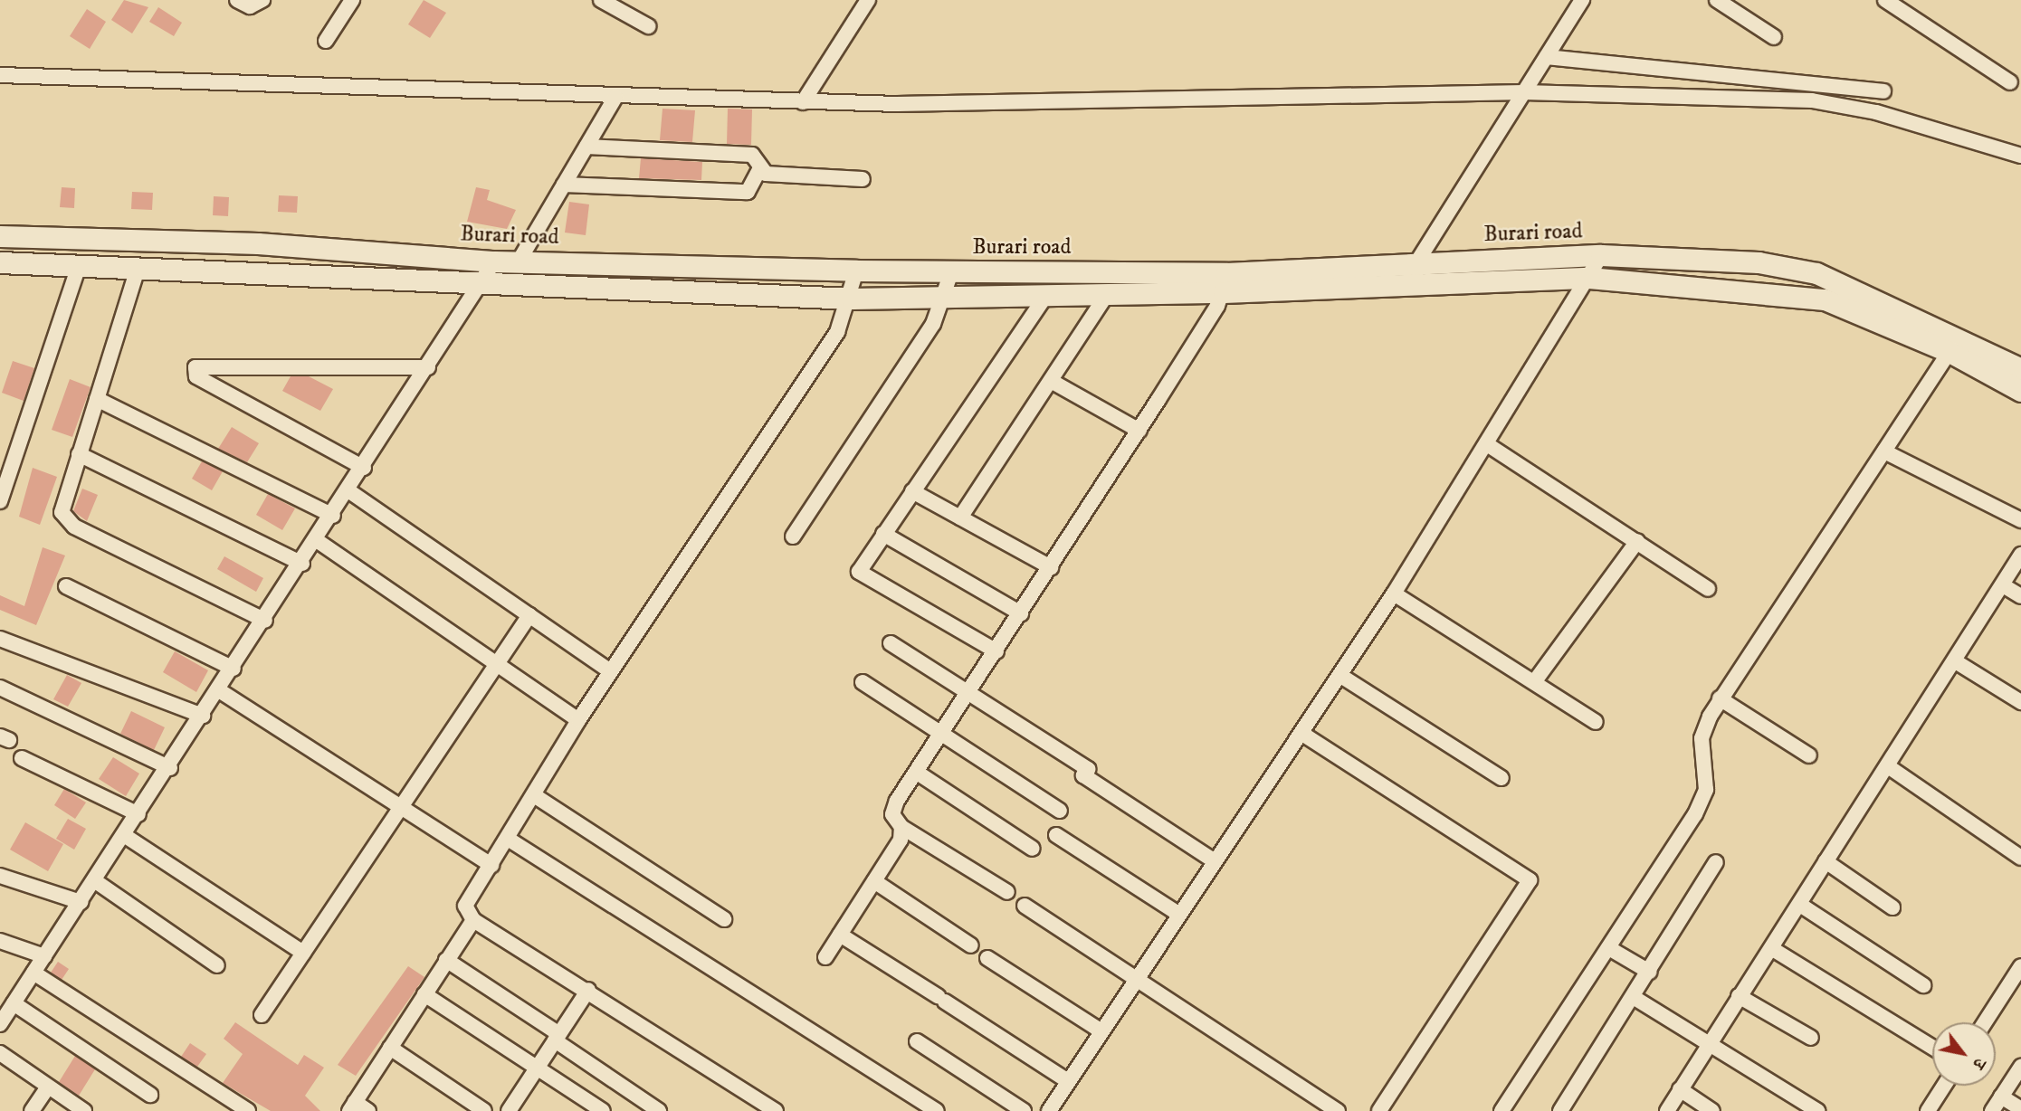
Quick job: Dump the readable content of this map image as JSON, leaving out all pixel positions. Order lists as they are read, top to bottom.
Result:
{
  "streets": {
    "main road": ["Burari road"]
  },
  "north": "bottom right"
}
